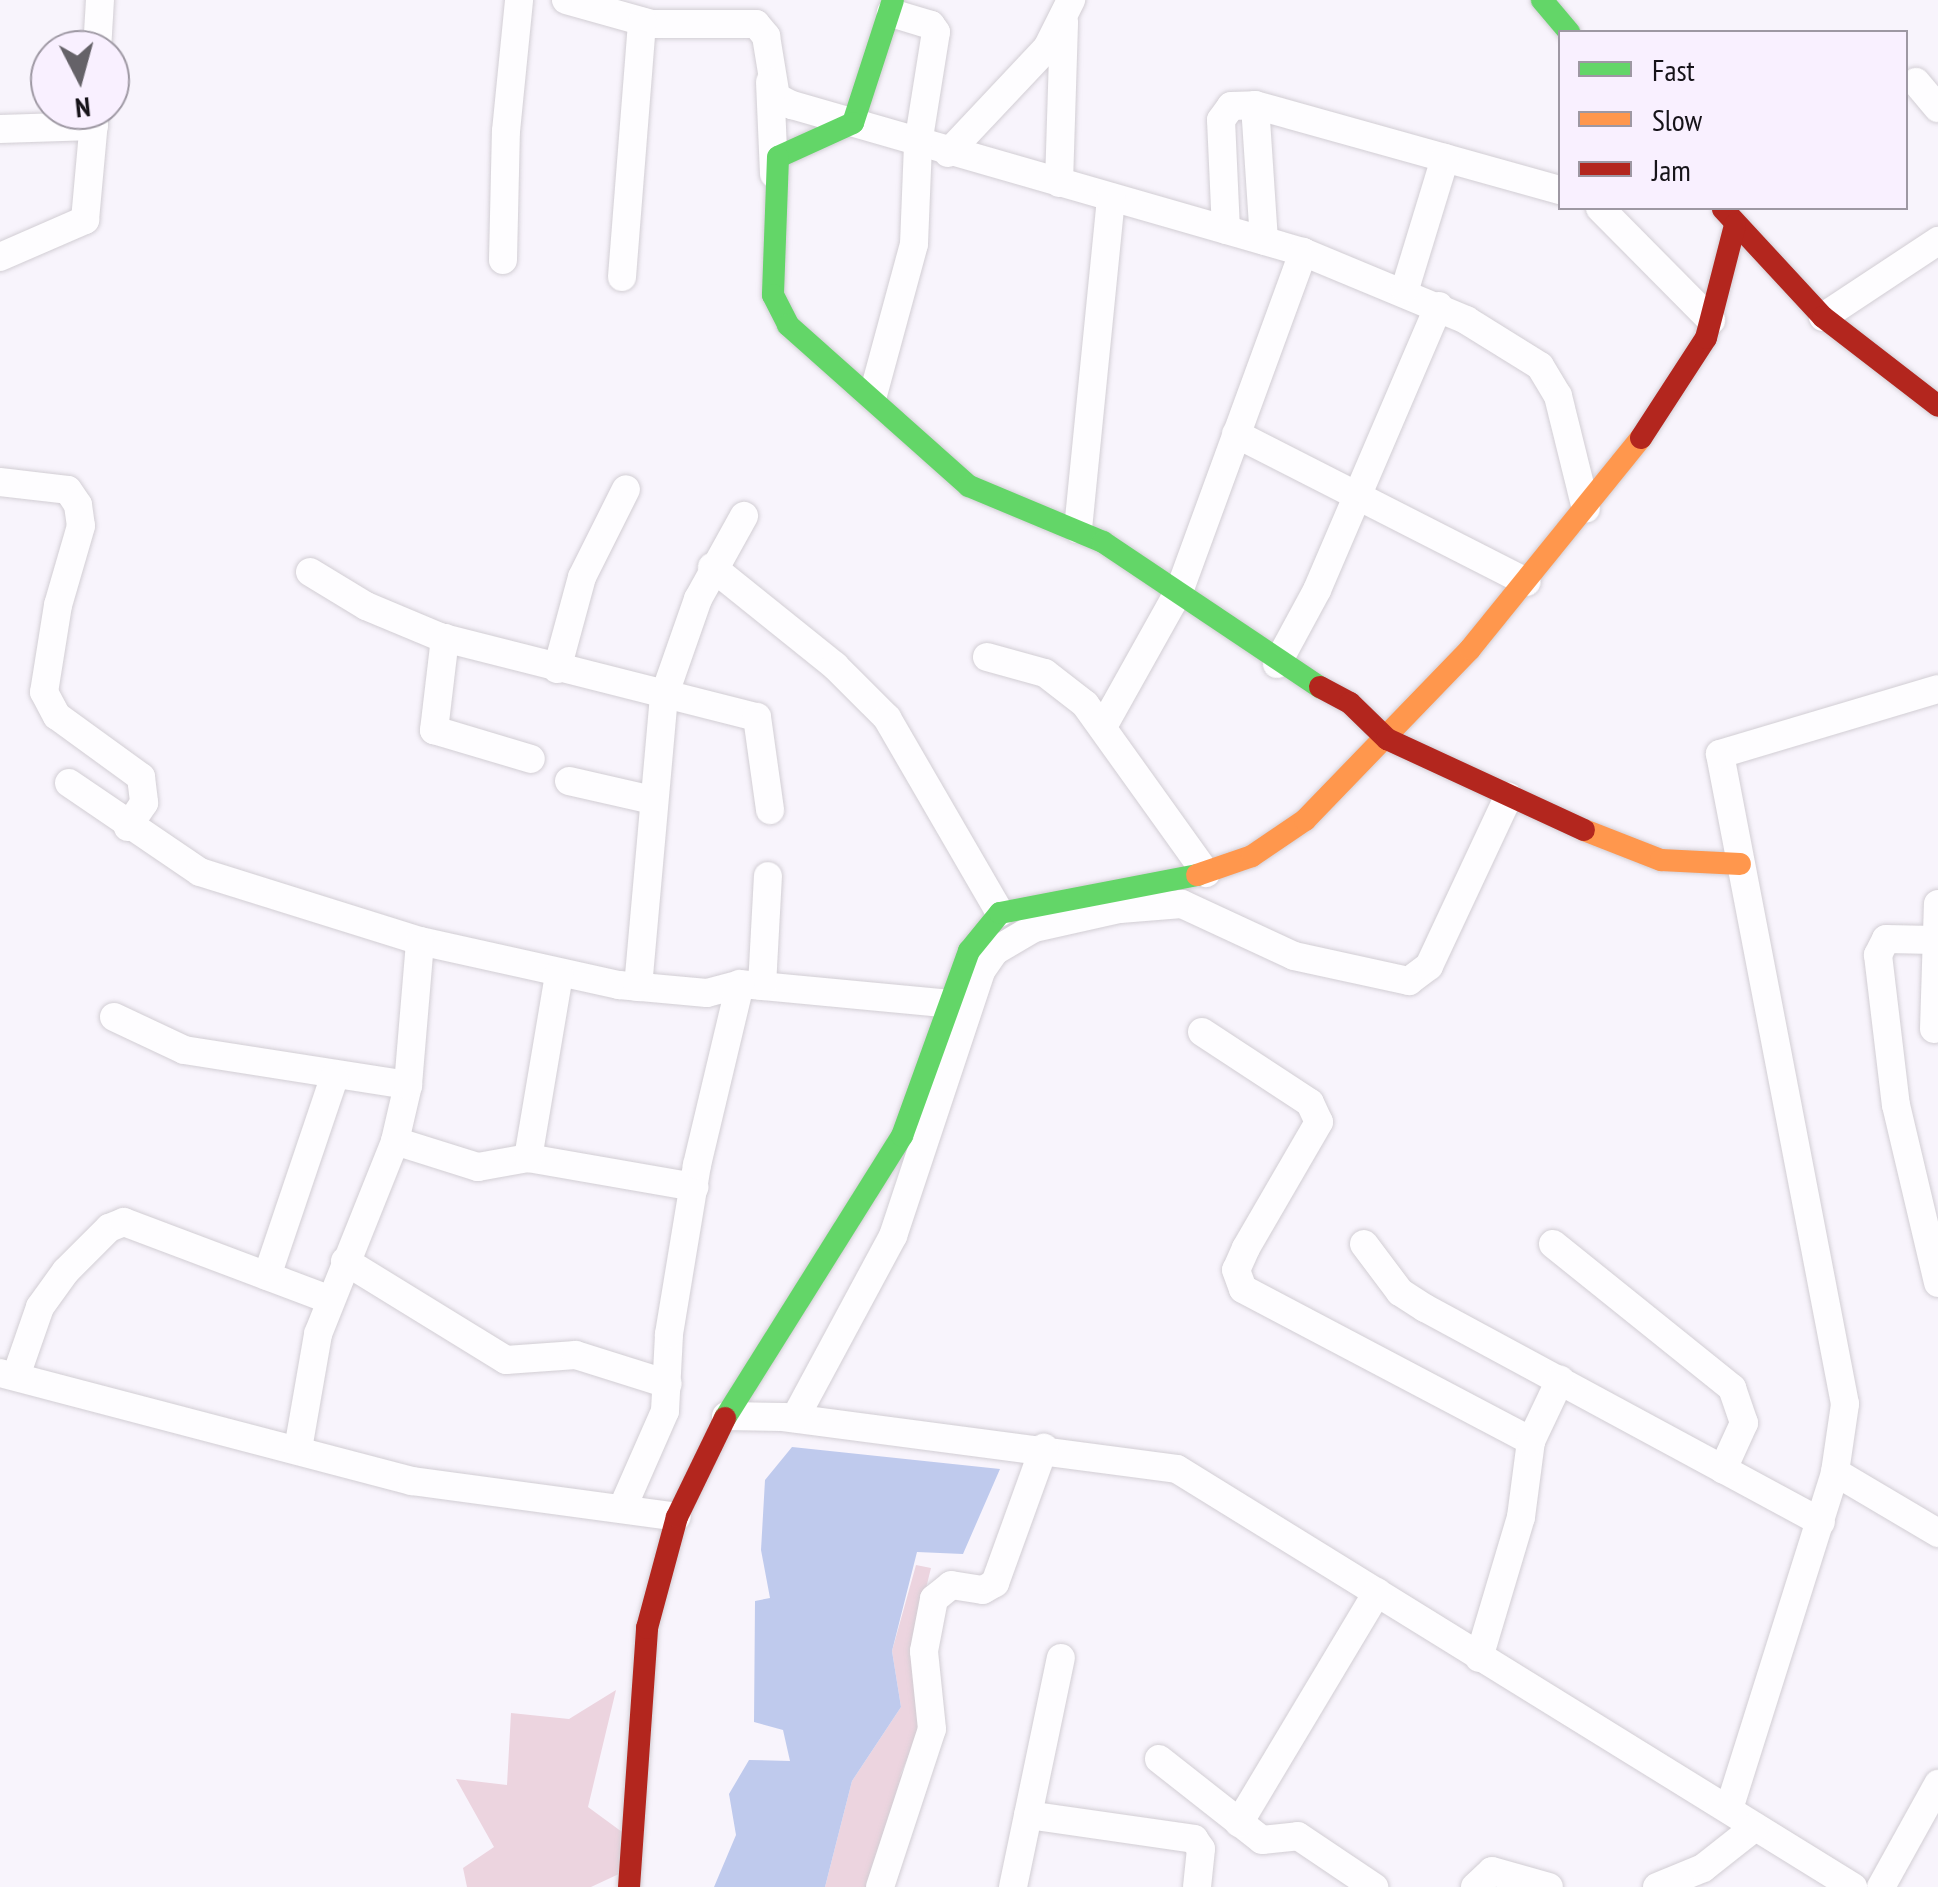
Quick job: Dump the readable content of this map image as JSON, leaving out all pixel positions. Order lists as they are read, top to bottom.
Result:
{
  "legend": ["Fast", "Slow", "Jam"],
  "north": "bottom"
}
